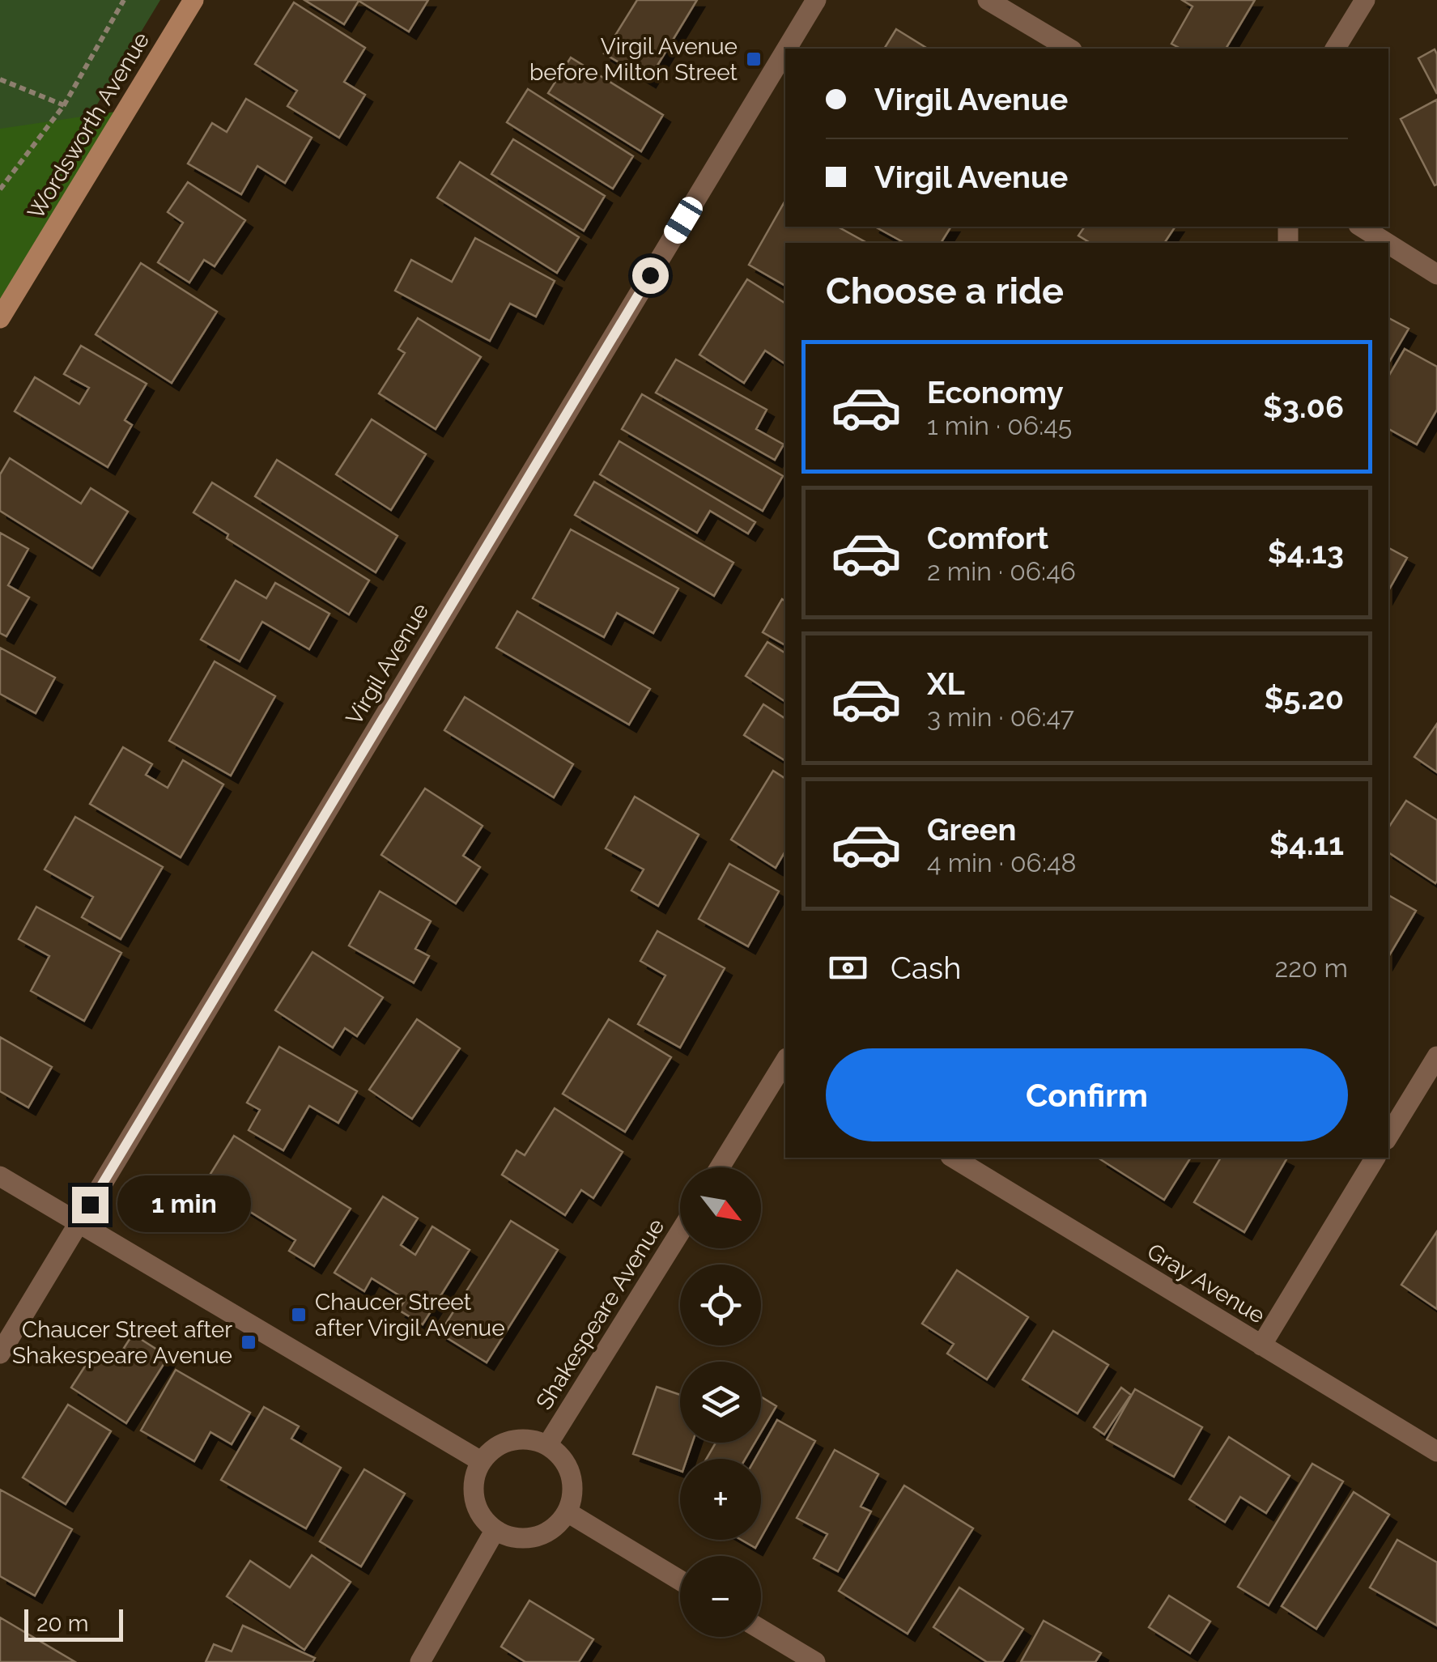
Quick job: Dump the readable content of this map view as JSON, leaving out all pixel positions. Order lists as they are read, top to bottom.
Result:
{
  "streets": {
    "street": [
      "Wordsworth Avenue",
      "Virgil Avenue",
      "Gray Avenue",
      "Shakespeare Avenue"
    ]
  },
  "places": {
    "transit": ["Virgil Avenue before Milton Street", "Chaucer Street after Virgil Avenue", "Chaucer Street after Shakespeare Avenue"]
  },
  "scale_bar": "20 m",
  "north": "bottom right",
  "page": {
    "banner": ["Virgil Avenue", "Virgil Avenue"],
    "heading": "Choose a ride",
    "list": [
      {
        "name": "Economy",
        "note": "1 min · 06:45",
        "value": "$3.06"
      },
      {
        "name": "Comfort",
        "note": "2 min · 06:46",
        "value": "$4.13"
      },
      {
        "name": "XL",
        "note": "3 min · 06:47",
        "value": "$5.20"
      },
      {
        "name": "Green",
        "note": "4 min · 06:48",
        "value": "$4.11"
      }
    ],
    "pay": ["Cash", "220 m"],
    "buttons": "Confirm",
    "map_buttons": ["+", "−"],
    "bubble": "1 min",
    "scale": "20 m"
  }
}
